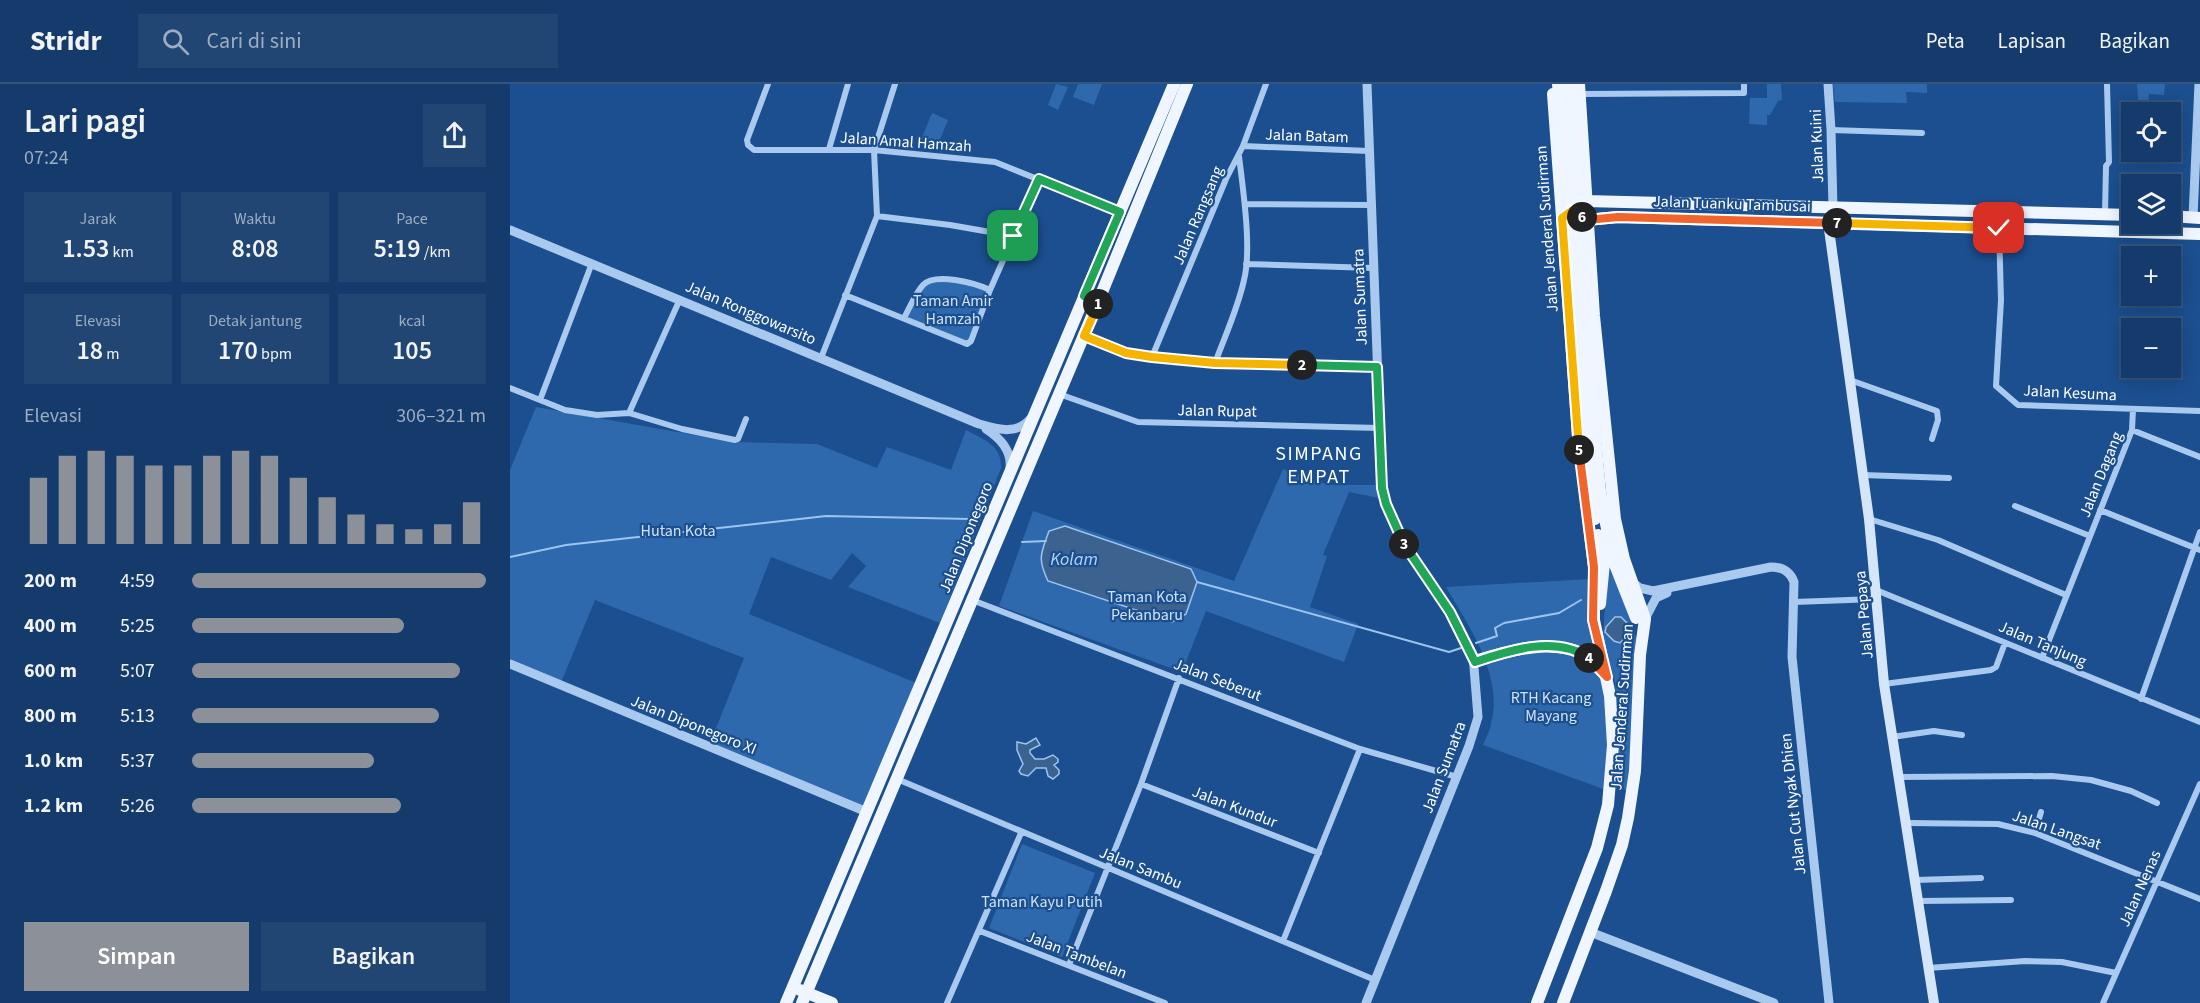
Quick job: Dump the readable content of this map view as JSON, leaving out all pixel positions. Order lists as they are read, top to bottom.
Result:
{
  "streets": {
    "main road": [
      "Jalan Tuanku Tambusai",
      "Jalan Jenderal Sudirman",
      "Jalan Diponegoro",
      "Jalan Pepaya"
    ],
    "street": [
      "Jalan Batam",
      "Jalan Amal Hamzah",
      "Jalan Kuini",
      "Jalan Rangsang",
      "Jalan Sumatra",
      "Jalan Ronggowarsito",
      "Jalan Kesuma",
      "Jalan Rupat",
      "Jalan Dagang",
      "Jalan Tanjung",
      "Jalan Seberut",
      "Jalan Diponegoro XI",
      "Jalan Cut Nyak Dhien",
      "Jalan Kundur",
      "Jalan Langsat",
      "Jalan Sambu",
      "Jalan Nenas",
      "Jalan Tambelan"
    ]
  },
  "crossings": [
    ["Jalan Batam", "Jalan Rangsang"],
    ["Jalan Batam", "Jalan Sumatra"],
    ["Jalan Amal Hamzah", "Jalan Diponegoro"],
    ["Jalan Kuini", "Jalan Tuanku Tambusai"],
    ["Jalan Tuanku Tambusai", "Jalan Jenderal Sudirman"],
    ["Jalan Tuanku Tambusai", "Jalan Kesuma"],
    ["Jalan Tuanku Tambusai", "Jalan Pepaya"],
    ["Jalan Sumatra", "Jalan Rupat"],
    ["Jalan Sumatra", "Jalan Seberut"],
    ["Jalan Sumatra", "Jalan Sambu"],
    ["Jalan Ronggowarsito", "Jalan Diponegoro"],
    ["Jalan Rupat", "Jalan Diponegoro"],
    ["Jalan Dagang", "Jalan Tanjung"],
    ["Jalan Diponegoro", "Jalan Seberut"],
    ["Jalan Diponegoro", "Jalan Diponegoro XI"],
    ["Jalan Diponegoro", "Jalan Sambu"],
    ["Jalan Pepaya", "Jalan Tanjung"],
    ["Jalan Pepaya", "Jalan Langsat"],
    ["Jalan Langsat", "Jalan Nenas"]
  ],
  "districts": ["SIMPANG EMPAT"],
  "water": ["Kolam"],
  "parks": [
    "Taman Amir Hamzah",
    "Hutan Kota",
    "Taman Kota Pekanbaru",
    "RTH Kacang Mayang",
    "Taman Kayu Putih"
  ],
  "page": {
    "header": "Stridr",
    "search": "Cari di sini",
    "nav": ["Peta", "Lapisan", "Bagikan"],
    "heading": ["Lari pagi", "07:24"],
    "map_buttons": ["+", "−"],
    "stats": [
      ["Jarak", "1.53 km"],
      ["Waktu", "8:08"],
      ["Pace", "5:19 /km"],
      ["Elevasi", "18 m"],
      ["Detak jantung", "170 bpm"],
      ["kcal", "105"]
    ],
    "pins": [
      "6",
      "7",
      "1",
      "2",
      "5",
      "3",
      "4"
    ],
    "chart": ["Elevasi", "306–321 m"],
    "list": [
      {
        "name": "200 m",
        "note": "4:59"
      },
      {
        "name": "400 m",
        "note": "5:25"
      },
      {
        "name": "600 m",
        "note": "5:07"
      },
      {
        "name": "800 m",
        "note": "5:13"
      },
      {
        "name": "1.0 km",
        "note": "5:37"
      },
      {
        "name": "1.2 km",
        "note": "5:26"
      }
    ],
    "buttons": ["Simpan", "Bagikan"]
  }
}
